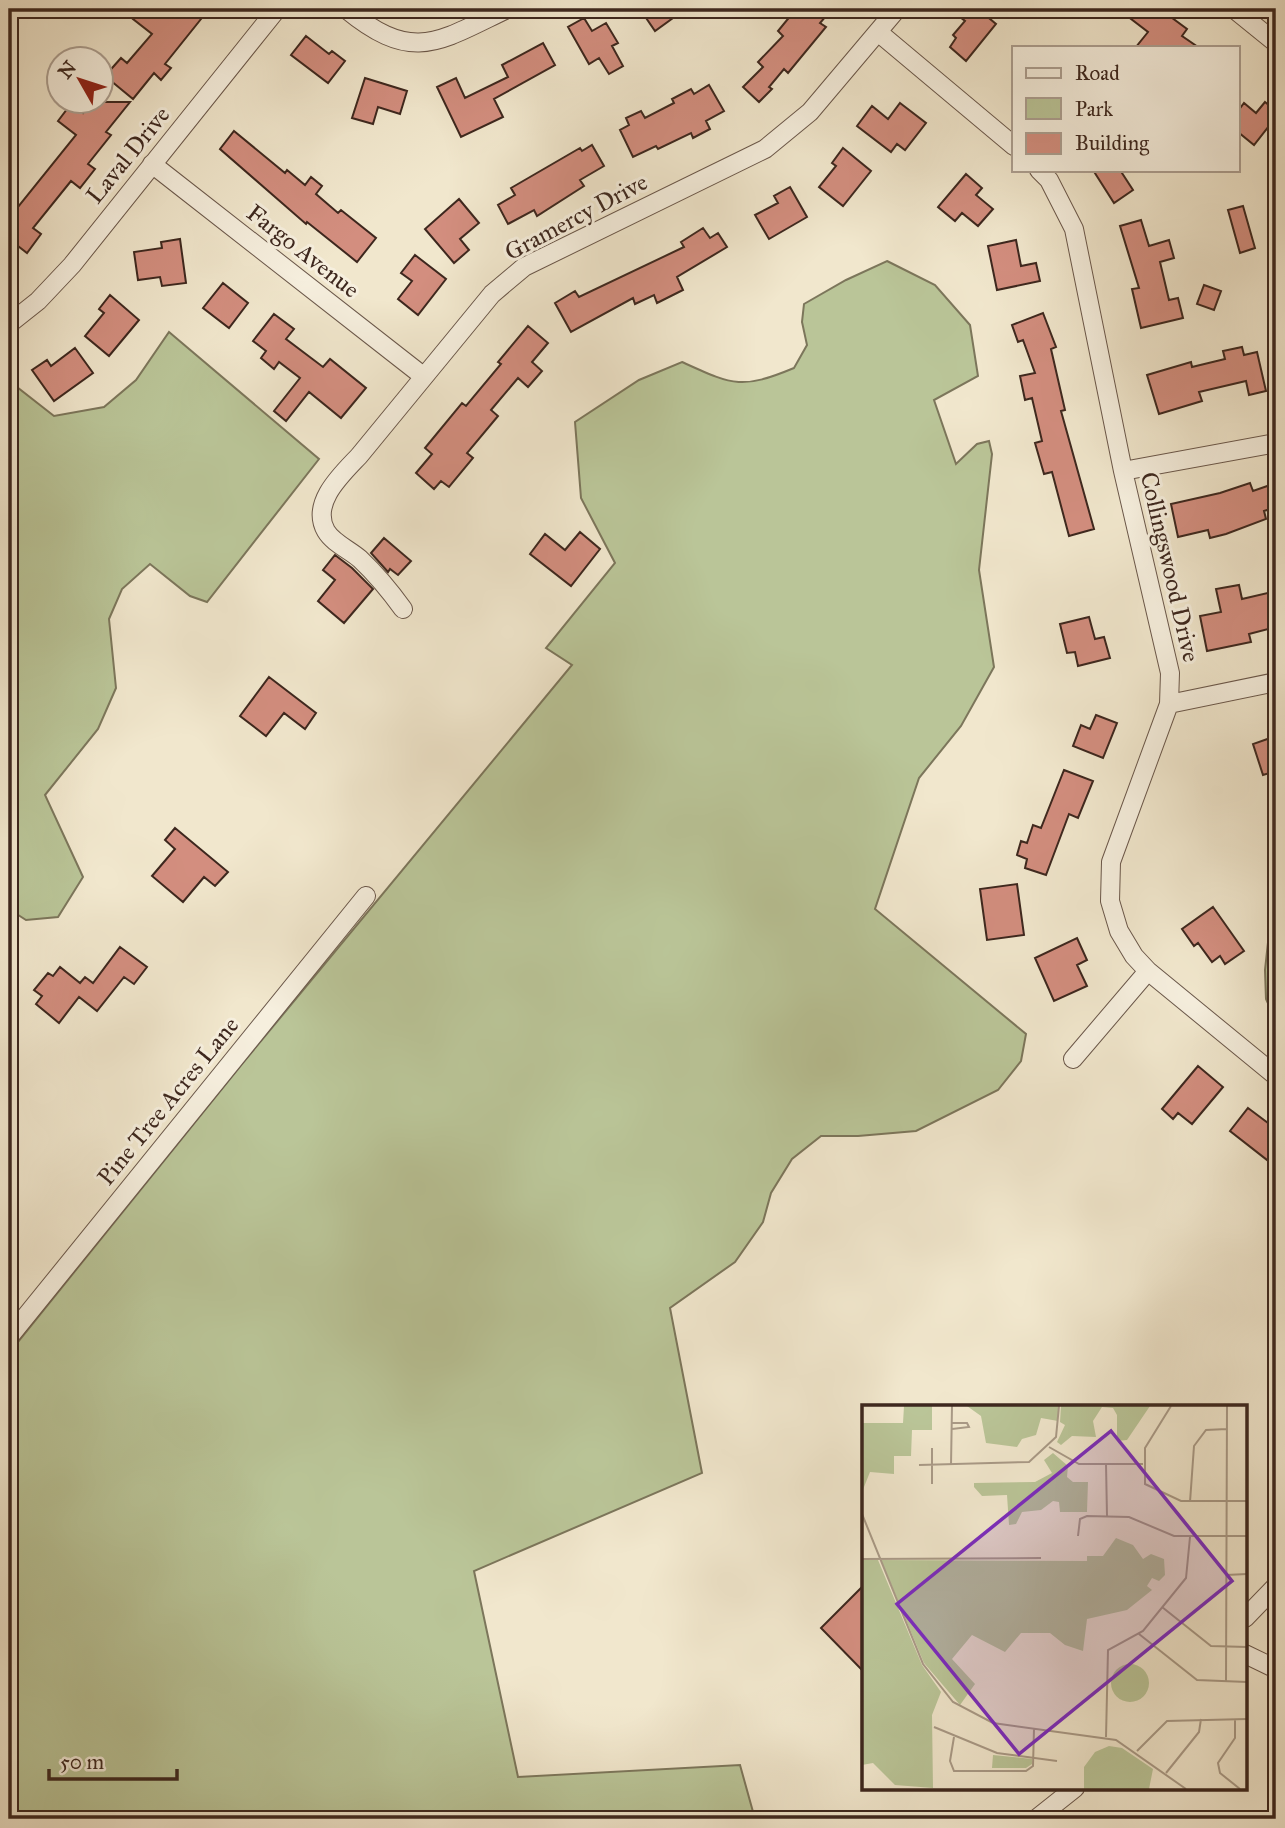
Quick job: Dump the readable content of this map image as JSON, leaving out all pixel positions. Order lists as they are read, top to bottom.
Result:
{
  "streets": {
    "street": [
      "Laval Drive",
      "Gramercy Drive",
      "Fargo Avenue",
      "Collingswood Drive",
      "Pine Tree Acres Lane"
    ]
  },
  "crossings": [
    ["Laval Drive", "Fargo Avenue"],
    ["Gramercy Drive", "Fargo Avenue"]
  ],
  "legend": ["Road", "Park", "Building"],
  "scale_bar": "50 m",
  "north": "top left"
}
